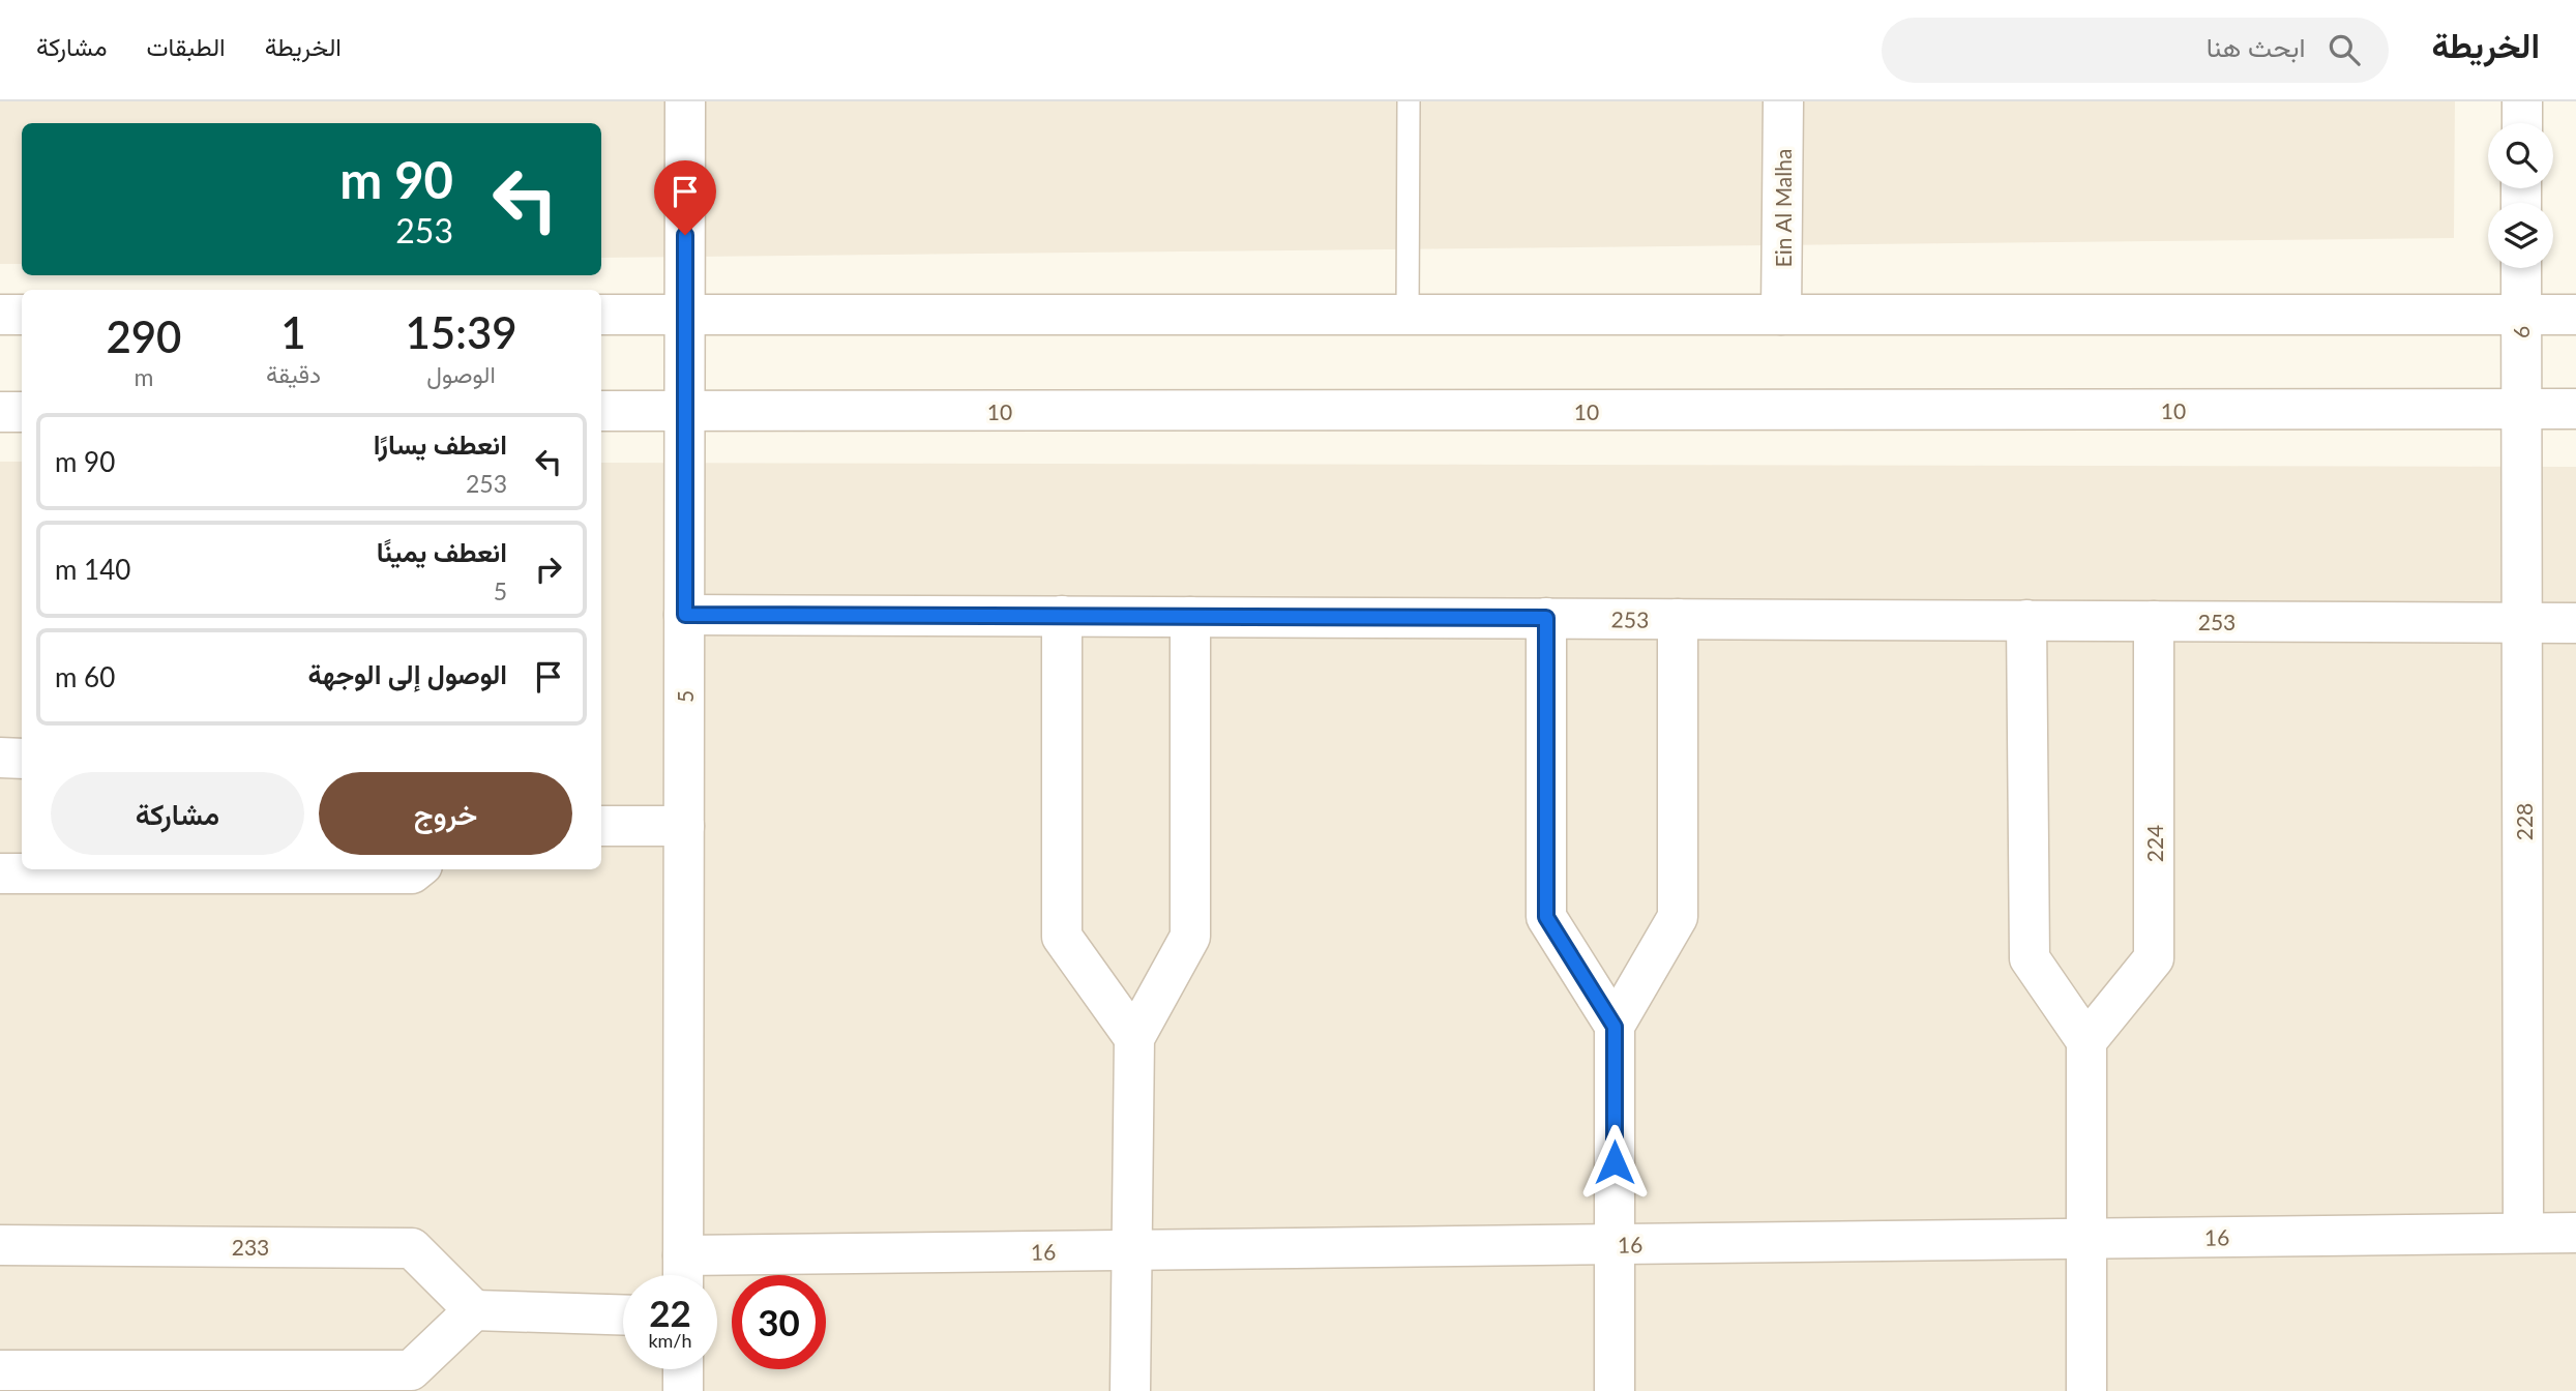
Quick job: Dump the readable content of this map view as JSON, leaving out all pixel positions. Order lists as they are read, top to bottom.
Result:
{
  "streets": {
    "street": [
      "Ein Al Malha",
      "6",
      "10",
      "253",
      "5",
      "228",
      "224",
      "16",
      "233"
    ]
  },
  "crossings": [
    ["6", "10"],
    ["6", "228"],
    ["10", "5"],
    ["10", "228"],
    ["253", "5"],
    ["253", "228"],
    ["253", "224"],
    ["5", "16"],
    ["228", "16"]
  ],
  "page": {
    "header": "الخريطة",
    "search": "ابحث هنا",
    "nav": ["الخريطة", "الطبقات", "مشاركة"],
    "turn": ["90 m", "253"],
    "eta": [
      "15:39",
      "الوصول",
      "1",
      "دقيقة",
      "290",
      "m"
    ],
    "list": [
      {
        "name": "انعطف يسارًا",
        "note": "253",
        "value": "90 m"
      },
      {
        "name": "انعطف يمينًا",
        "note": "5",
        "value": "140 m"
      },
      {
        "name": "الوصول إلى الوجهة",
        "value": "60 m"
      }
    ],
    "buttons": ["خروج", "مشاركة"],
    "speed": "22 km/h",
    "limit": "30"
  }
}
